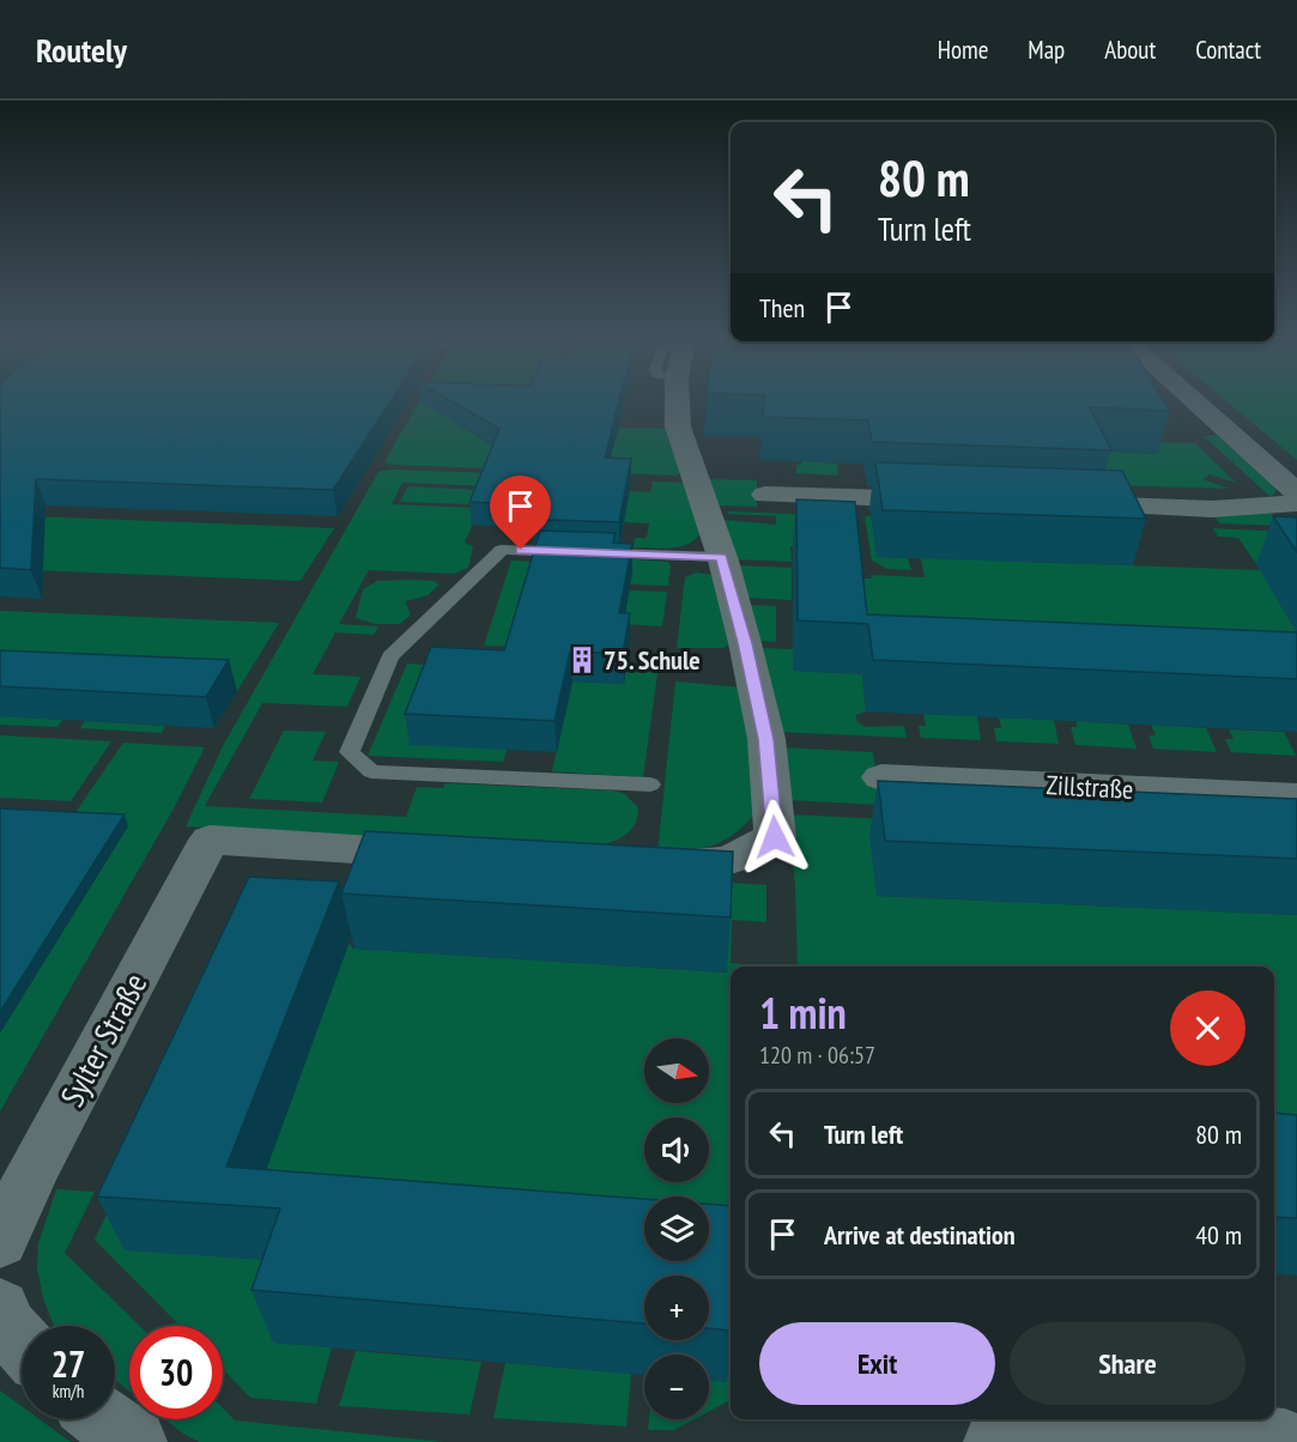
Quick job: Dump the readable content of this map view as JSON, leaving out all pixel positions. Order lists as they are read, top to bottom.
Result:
{
  "streets": {
    "street": ["Zillstraße", "Sylter Straße"]
  },
  "places": {
    "building": ["75. Schule"]
  },
  "north": "right",
  "page": {
    "header": "Routely",
    "nav": [
      "Home",
      "Map",
      "About",
      "Contact"
    ],
    "turn": ["80 m", "Turn left"],
    "then": "Then",
    "heading": ["1 min", "120 m · 06:57"],
    "map_buttons": ["+", "−"],
    "list": [
      {
        "name": "Turn left",
        "value": "80 m"
      },
      {
        "name": "Arrive at destination",
        "value": "40 m"
      }
    ],
    "buttons": ["Exit", "Share"],
    "speed": "27 km/h",
    "limit": "30"
  }
}
